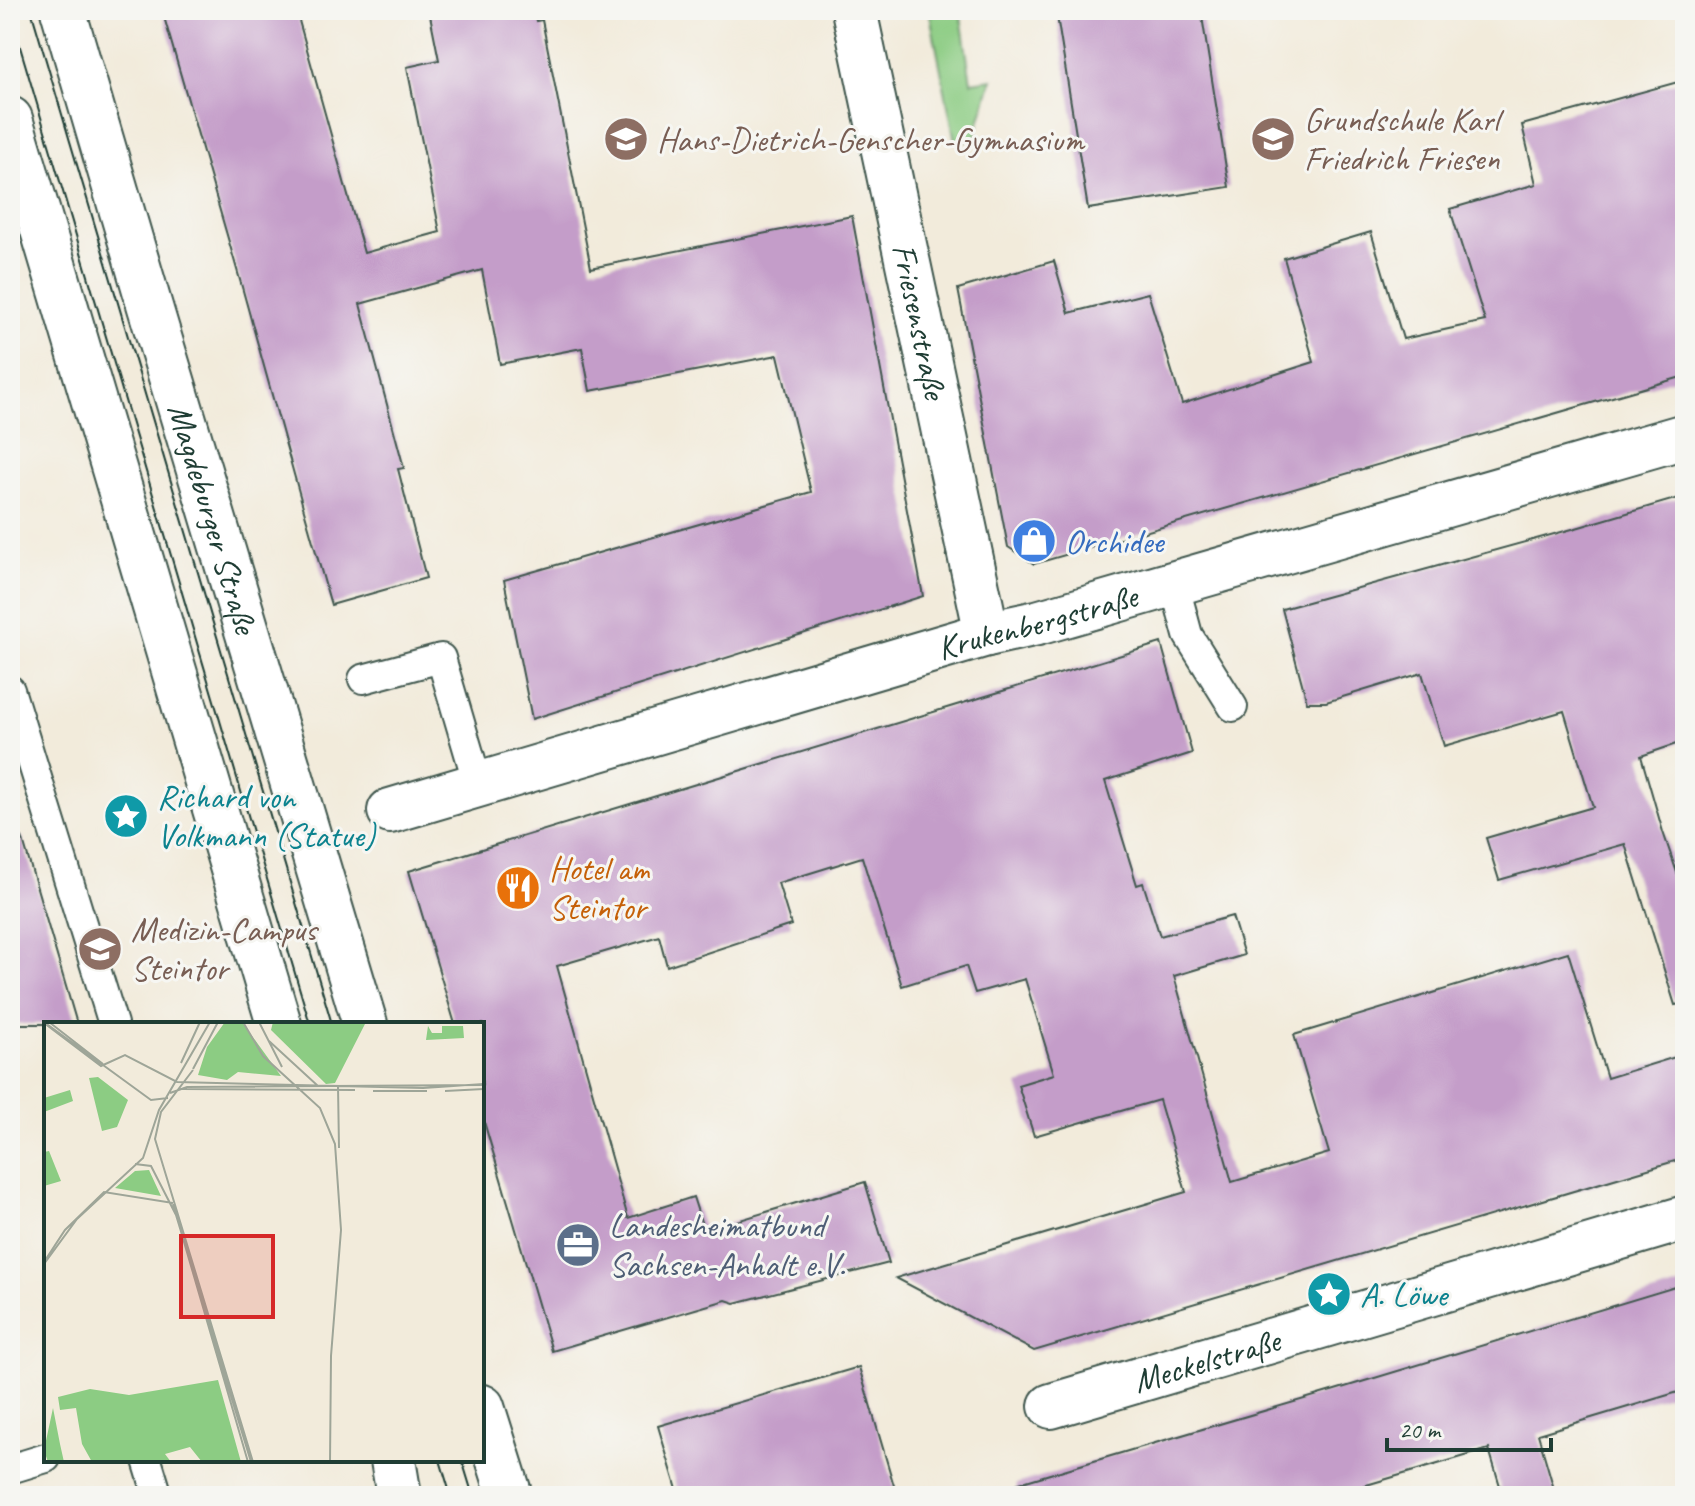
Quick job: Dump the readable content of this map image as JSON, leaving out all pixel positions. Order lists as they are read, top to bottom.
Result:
{
  "streets": {
    "street": [
      "Friesenstraße",
      "Magdeburger Straße",
      "Krukenbergstraße",
      "Meckelstraße"
    ]
  },
  "crossings": [
    ["Friesenstraße", "Krukenbergstraße"]
  ],
  "places": {
    "school or university": ["Hans-Dietrich-Genscher-Gymnasium", "Grundschule Karl Friedrich Friesen", "Medizin-Campus Steintor"],
    "shop": ["Orchidee"],
    "place": ["Richard von Volkmann (Statue)", "A. Löwe"],
    "restaurant": ["Hotel am Steintor"],
    "office": ["Landesheimatbund Sachsen-Anhalt e.V."]
  },
  "scale_bar": "20 m"
}
